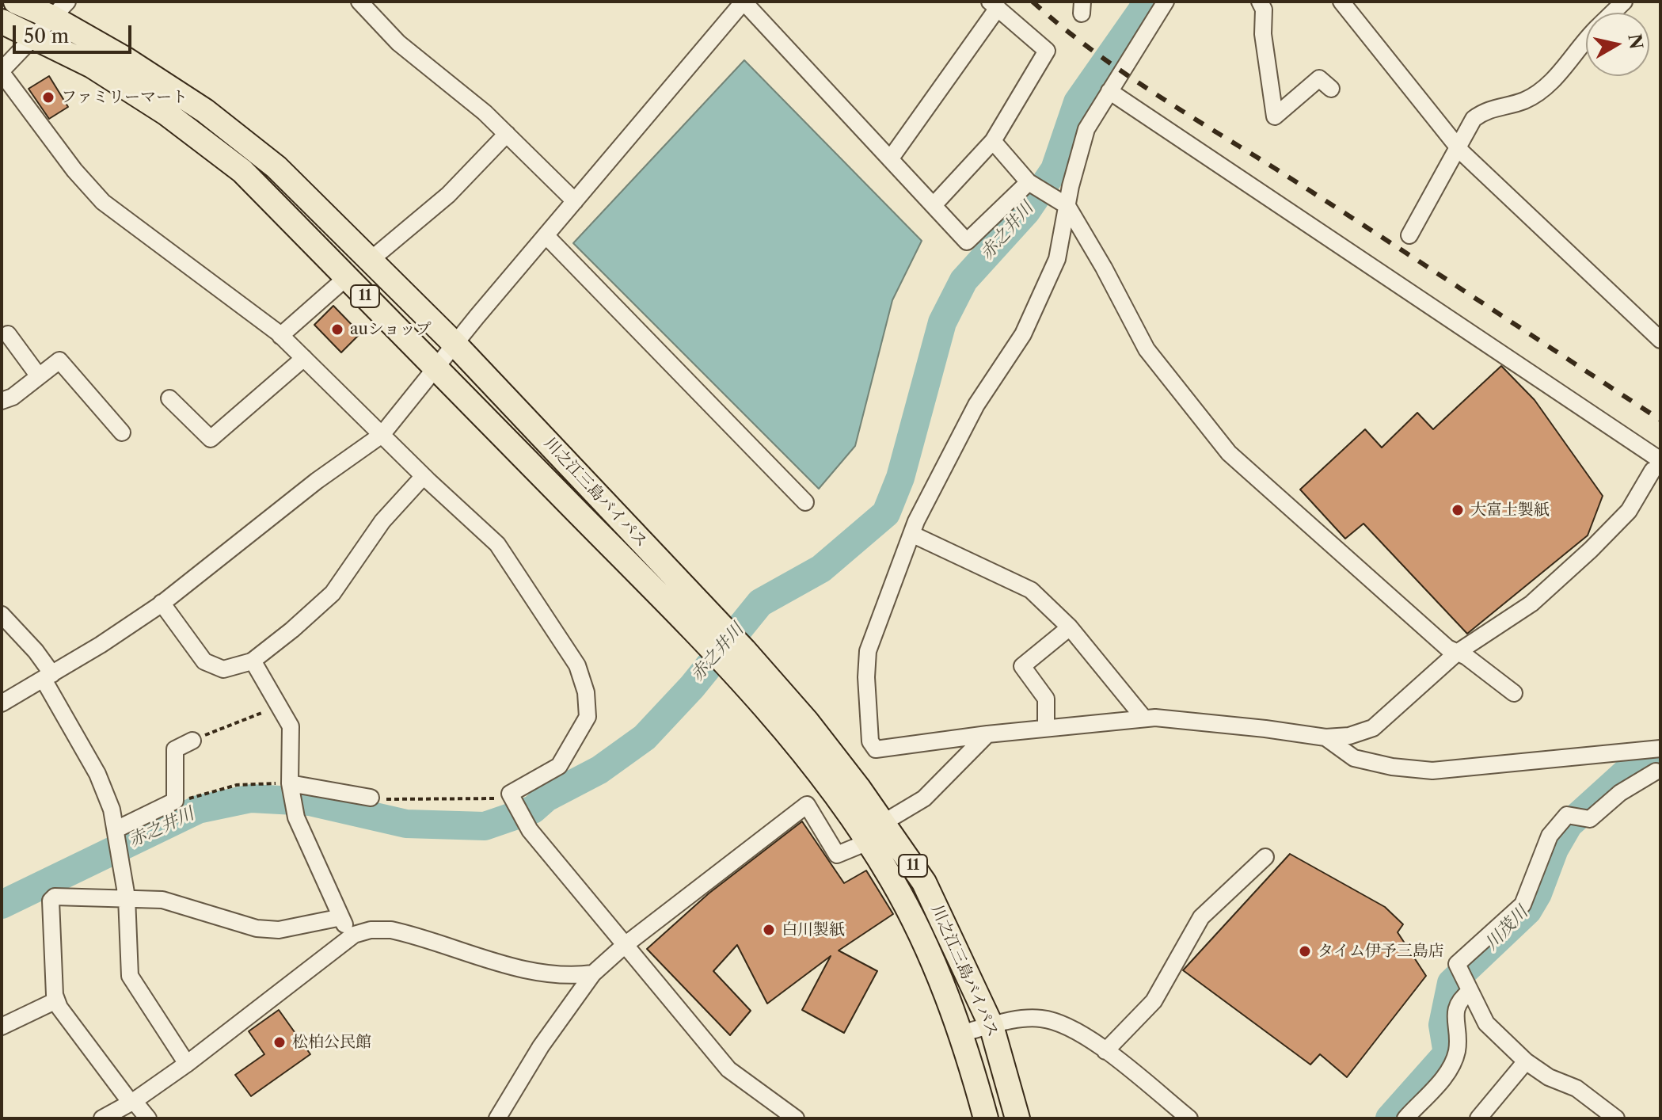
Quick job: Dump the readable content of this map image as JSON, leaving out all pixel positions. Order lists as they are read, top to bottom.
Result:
{
  "streets": {
    "highway": ["11", "川之江三島バイパス"]
  },
  "water": ["赤之井川", "川茂川"],
  "places": [
    "ファミリーマート",
    "auショップ",
    "大富士製紙",
    "白川製紙",
    "タイム伊予三島店",
    "松柏公民館"
  ],
  "scale_bar": "50 m",
  "north": "right"
}
